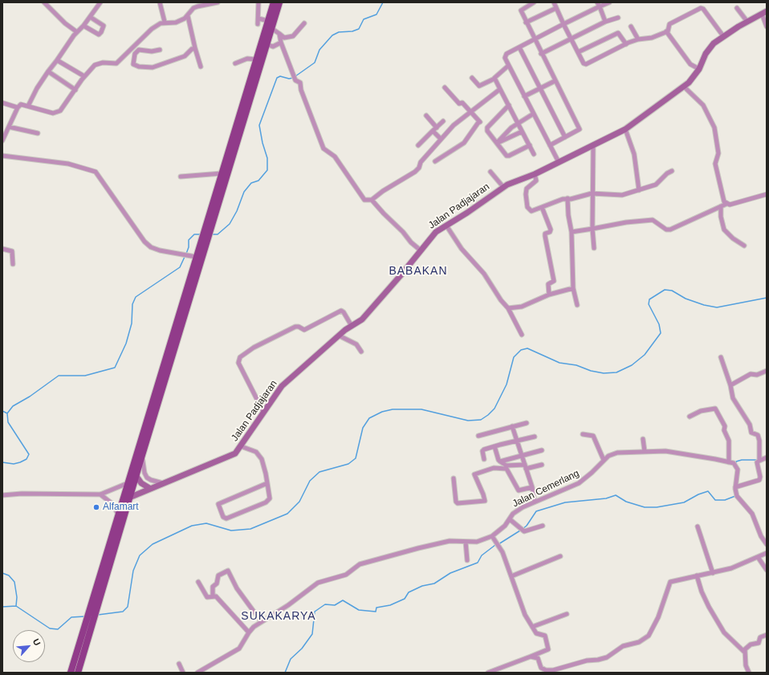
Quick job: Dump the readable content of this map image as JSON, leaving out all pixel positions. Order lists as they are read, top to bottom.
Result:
{
  "streets": {
    "street": ["Jalan Padjajaran", "Jalan Cemerlang"]
  },
  "districts": ["BABAKAN", "SUKAKARYA"],
  "places": ["Alfamart"],
  "north": "top right"
}
